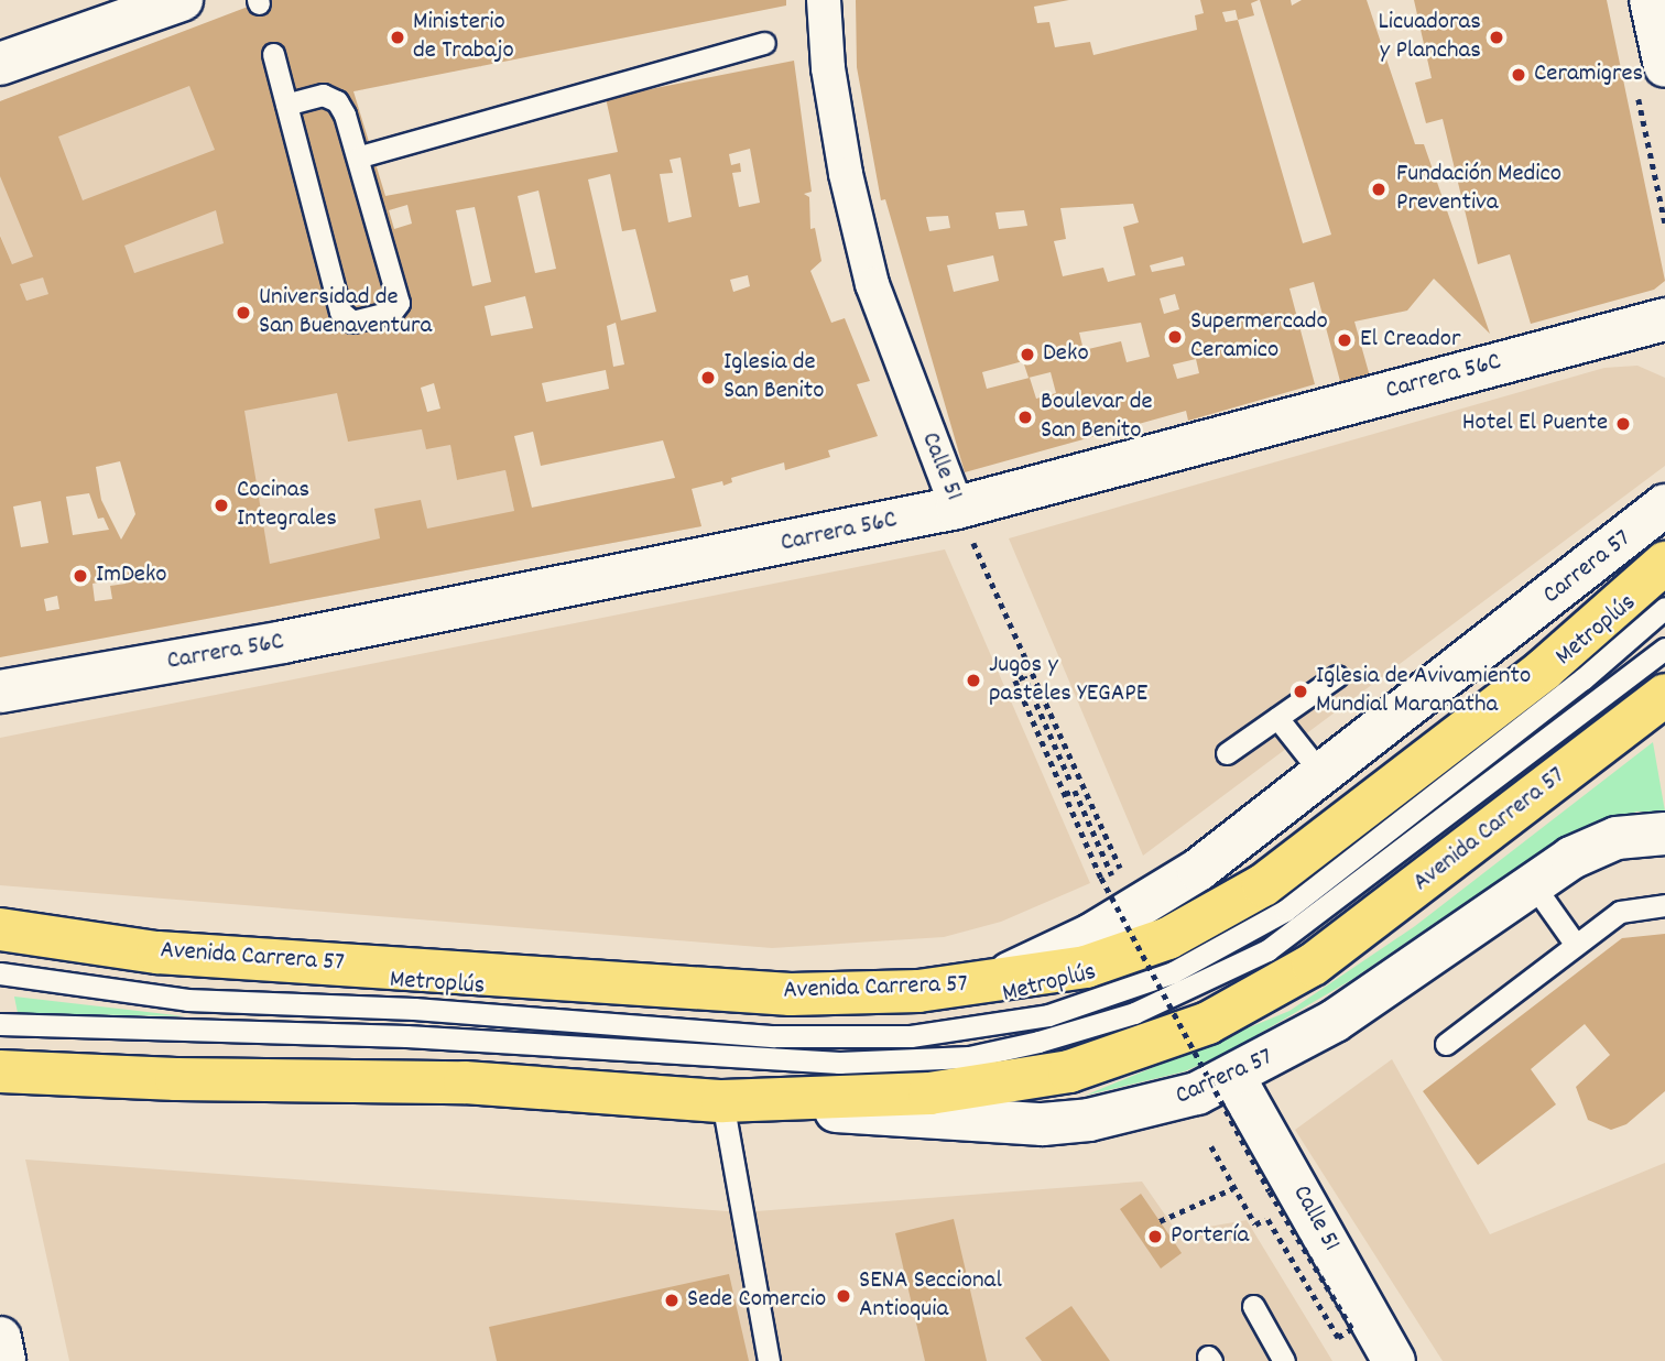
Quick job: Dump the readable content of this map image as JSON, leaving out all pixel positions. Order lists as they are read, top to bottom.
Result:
{
  "streets": {
    "main road": ["Avenida Carrera 57"],
    "street": ["Carrera 56C", "Calle 51", "Carrera 57"],
    "lane": ["Metroplús"]
  },
  "crossings": [
    ["Carrera 56C", "Calle 51"],
    ["Calle 51", "Carrera 57"],
    ["Carrera 57", "Avenida Carrera 57"]
  ],
  "places": [
    "Ministerio de Trabajo",
    "Licuadoras y Planchas",
    "Ceramigres",
    "Fundación Medico Preventiva",
    "Universidad de San Buenaventura",
    "Supermercado Ceramico",
    "El Creador",
    "Deko",
    "Iglesia de San Benito",
    "Boulevar de San Benito",
    "Hotel El Puente",
    "Cocinas Integrales",
    "ImDeko",
    "Jugos y pasteles YEGAPE",
    "Iglesia de Avivamiento Mundial Maranatha",
    "Portería",
    "SENA Seccional Antioquia",
    "Sede Comercio"
  ]
}
